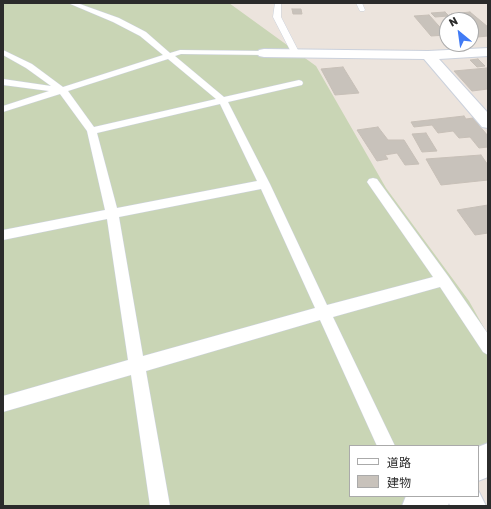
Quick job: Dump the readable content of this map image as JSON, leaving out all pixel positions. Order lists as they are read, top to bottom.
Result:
{
  "legend": ["道路", "建物"],
  "north": "top left"
}
